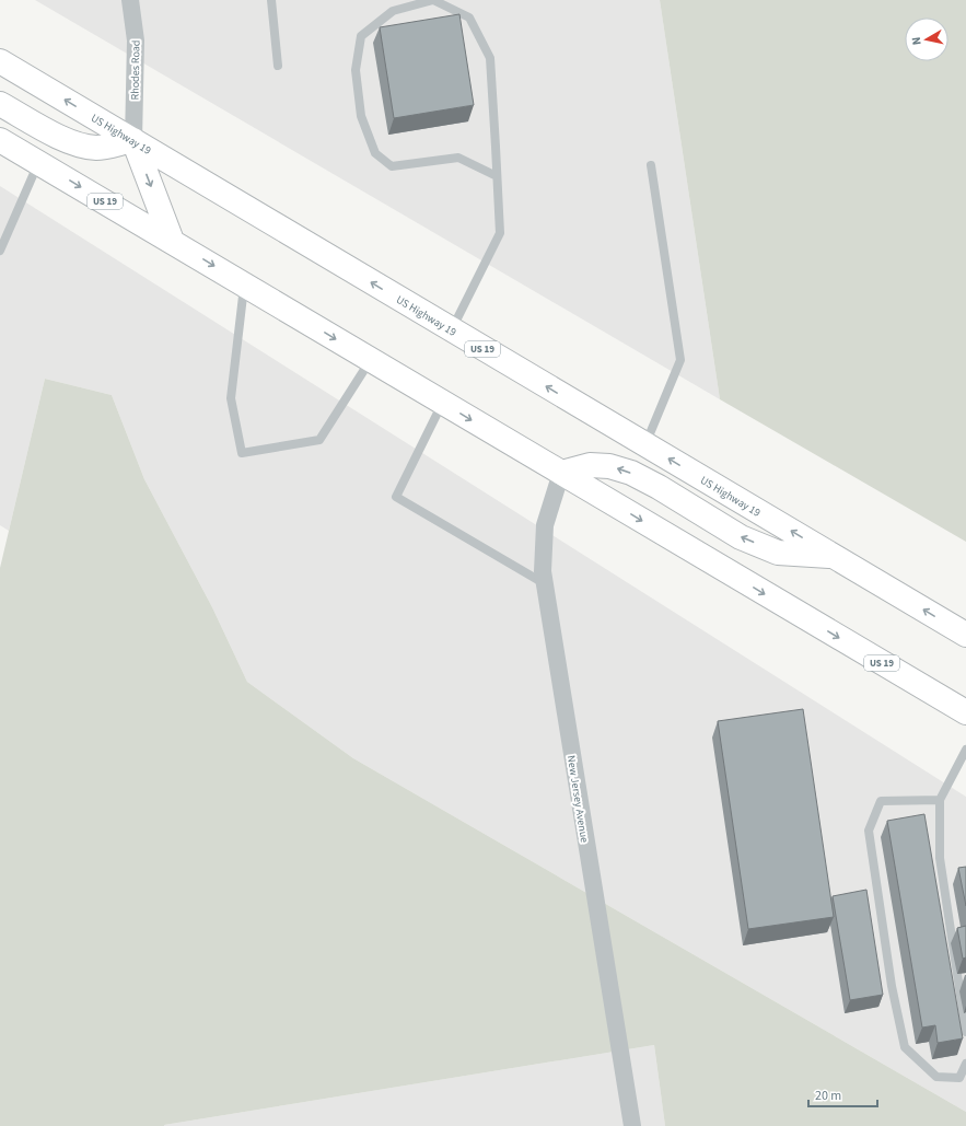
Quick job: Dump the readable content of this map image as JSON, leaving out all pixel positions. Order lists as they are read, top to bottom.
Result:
{
  "streets": {
    "highway": ["US Highway 19", "US 19"],
    "street": ["Rhodes Road", "New Jersey Avenue"]
  },
  "crossings": [
    ["Rhodes Road", "US Highway 19"],
    ["US 19", "New Jersey Avenue"]
  ],
  "scale_bar": "20 m",
  "north": "left"
}
